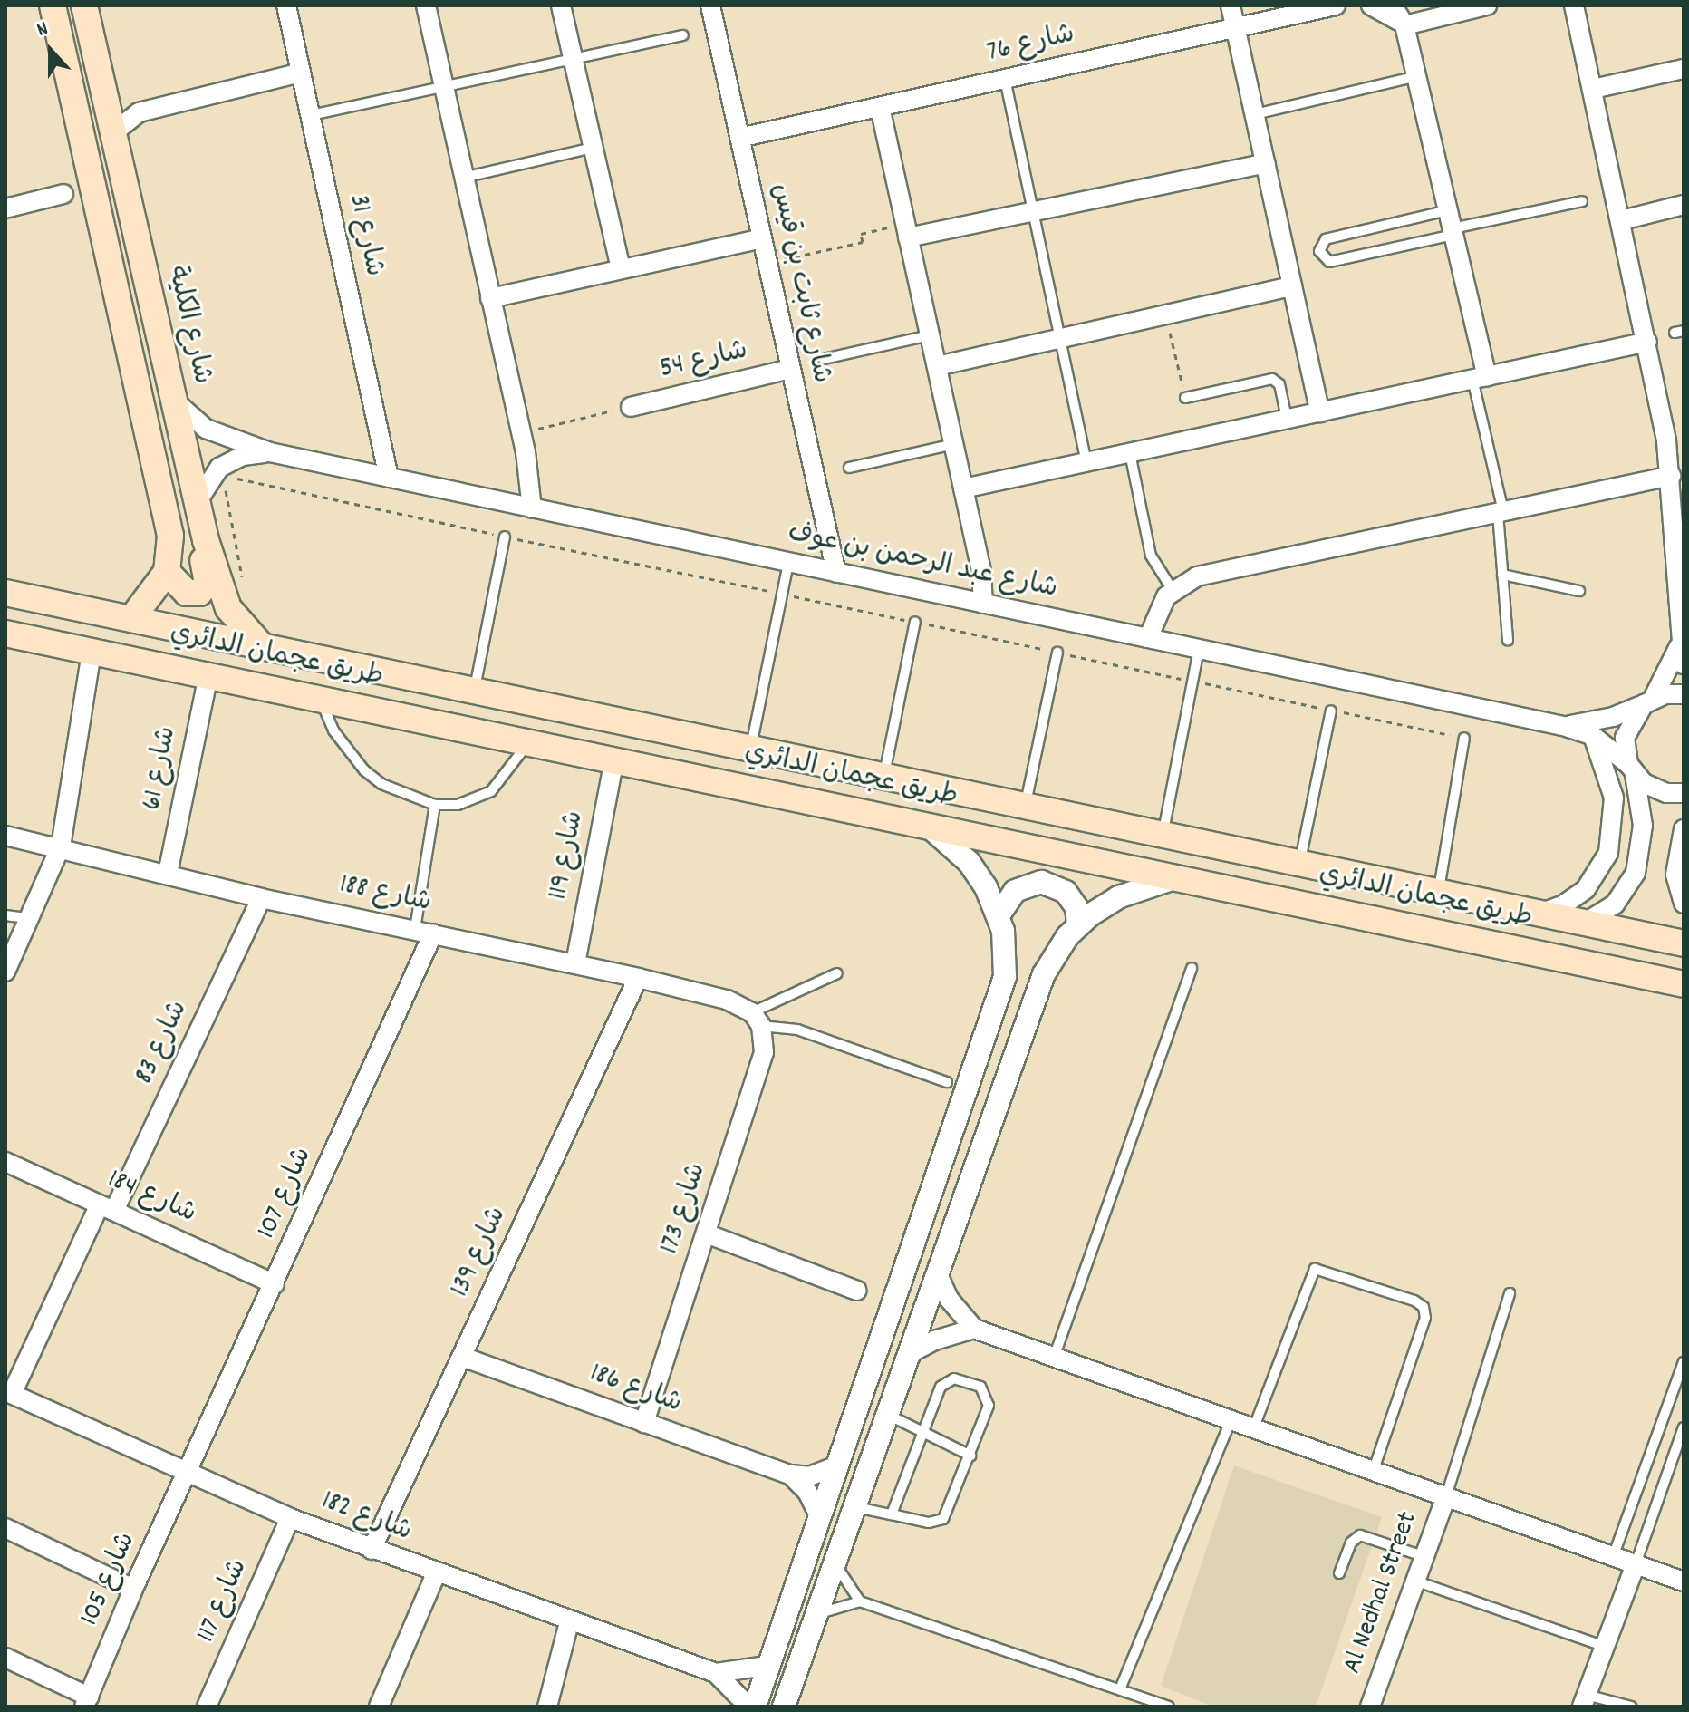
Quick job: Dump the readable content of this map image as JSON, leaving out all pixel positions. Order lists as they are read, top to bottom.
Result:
{
  "streets": {
    "main road": ["شارع الكلية", "طريق عجمان الدائري"],
    "street": [
      "شارع 76",
      "شارع 31",
      "شارع ثابت بن قيس",
      "شارع 54",
      "شارع عبد الرحمن بن عوف",
      "شارع 61",
      "شارع 119",
      "شارع 188",
      "شارع 83",
      "شارع 107",
      "شارع 184",
      "شارع 173",
      "شارع 139",
      "شارع 186",
      "شارع 182",
      "شارع 105",
      "Al Nedhal Street",
      "شارع 117"
    ]
  },
  "crossings": [
    ["شارع 76", "شارع ثابت بن قيس"],
    ["شارع 31", "شارع عبد الرحمن بن عوف"],
    ["شارع ثابت بن قيس", "شارع 54"],
    ["شارع ثابت بن قيس", "شارع عبد الرحمن بن عوف"],
    ["شارع الكلية", "شارع عبد الرحمن بن عوف"],
    ["شارع الكلية", "طريق عجمان الدائري"],
    ["طريق عجمان الدائري", "شارع 61"],
    ["طريق عجمان الدائري", "شارع 119"],
    ["شارع 61", "شارع 188"],
    ["شارع 119", "شارع 188"],
    ["شارع 188", "شارع 83"],
    ["شارع 188", "شارع 107"],
    ["شارع 188", "شارع 173"],
    ["شارع 188", "شارع 139"],
    ["شارع 83", "شارع 184"],
    ["شارع 83", "شارع 182"],
    ["شارع 107", "شارع 184"],
    ["شارع 107", "شارع 182"],
    ["شارع 107", "شارع 105"],
    ["شارع 173", "شارع 186"],
    ["شارع 139", "شارع 186"],
    ["شارع 139", "شارع 182"],
    ["شارع 182", "شارع 105"],
    ["شارع 182", "شارع 117"]
  ],
  "north": "top"
}
